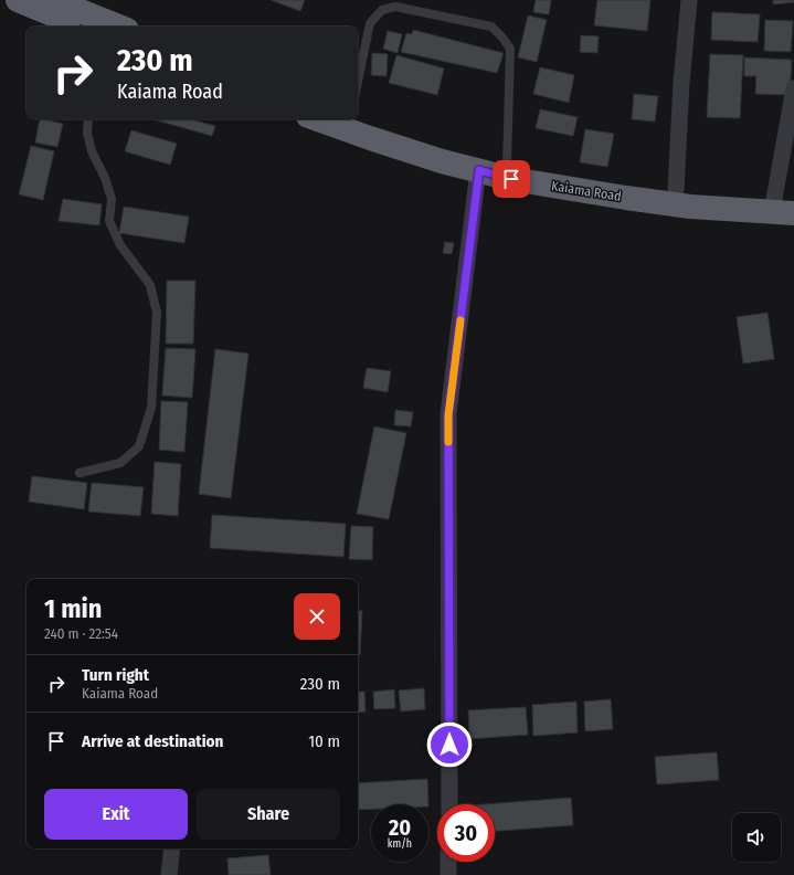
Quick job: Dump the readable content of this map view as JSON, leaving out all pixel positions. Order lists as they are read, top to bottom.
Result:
{
  "streets": {
    "highway": ["Kaiama Road"]
  },
  "page": {
    "turn": ["230 m", "Kaiama Road"],
    "heading": ["1 min", "240 m · 22:54"],
    "list": [
      {
        "name": "Turn right",
        "note": "Kaiama Road",
        "value": "230 m"
      },
      {
        "name": "Arrive at destination",
        "value": "10 m"
      }
    ],
    "buttons": ["Exit", "Share"],
    "speed": "20 km/h",
    "limit": "30"
  }
}
